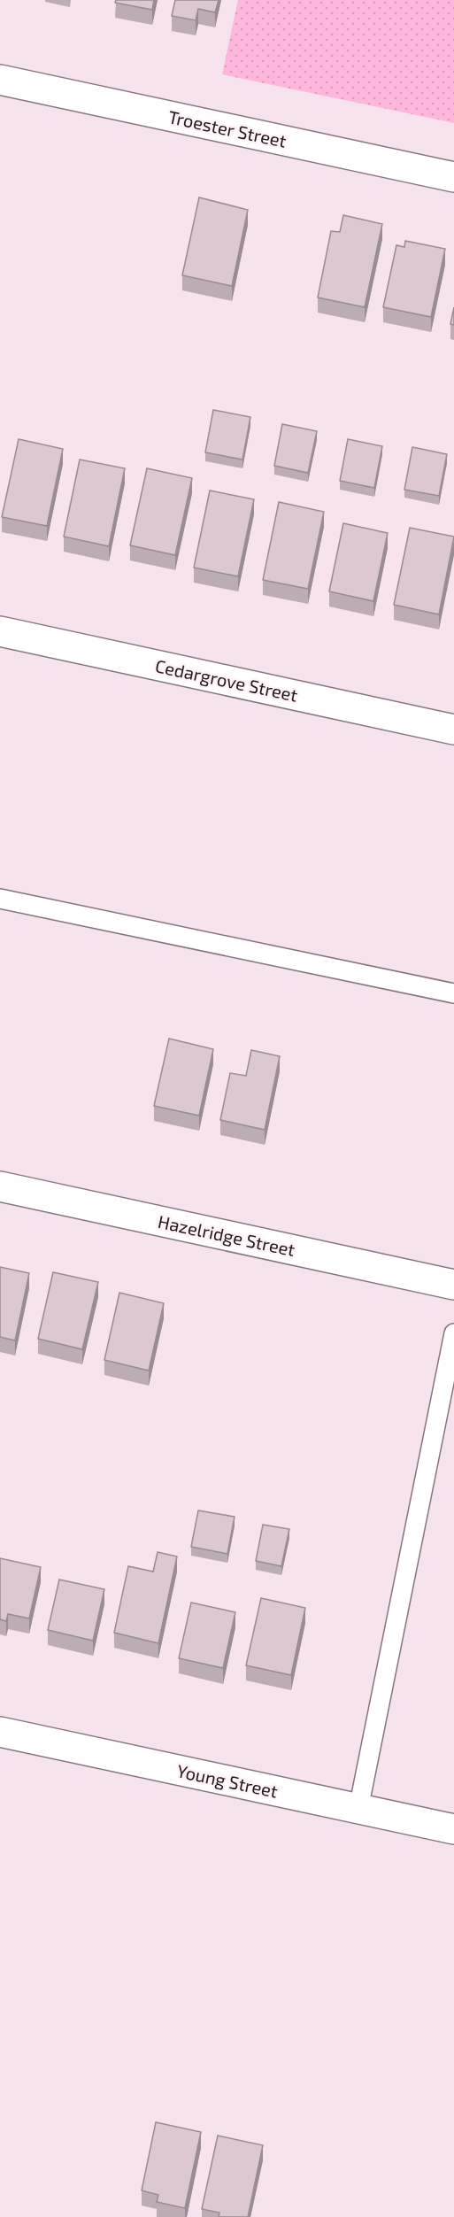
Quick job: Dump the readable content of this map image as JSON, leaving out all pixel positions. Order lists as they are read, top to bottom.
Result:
{
  "streets": {
    "street": [
      "Troester Street",
      "Cedargrove Street",
      "Hazelridge Street",
      "Young Street"
    ]
  }
}
